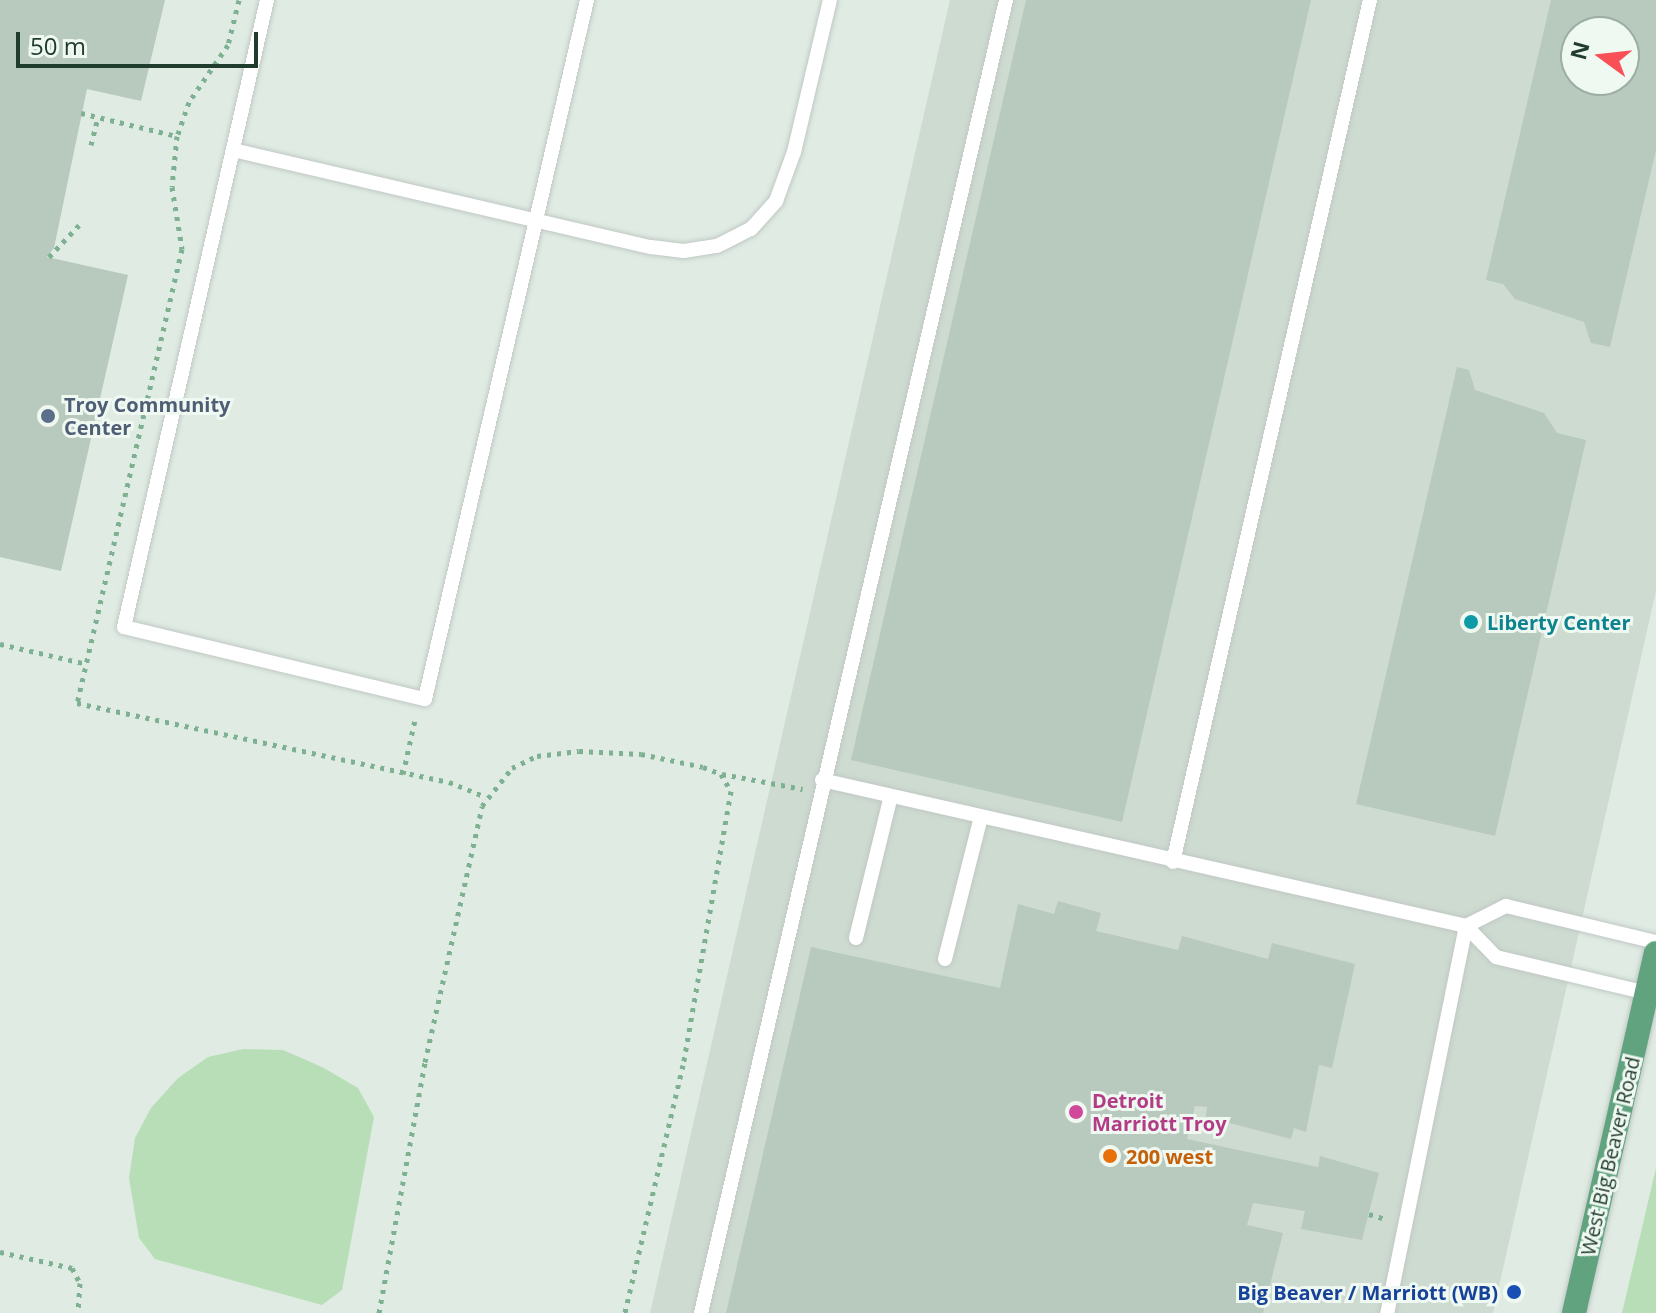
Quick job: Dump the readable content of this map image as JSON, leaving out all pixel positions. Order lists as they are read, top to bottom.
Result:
{
  "streets": {
    "main road": ["West Big Beaver Road"]
  },
  "places": [
    "Troy Community Center",
    "Liberty Center",
    "Detroit Marriott Troy",
    "200 west",
    "Big Beaver / Marriott (WB)"
  ],
  "scale_bar": "50 m",
  "north": "left"
}
